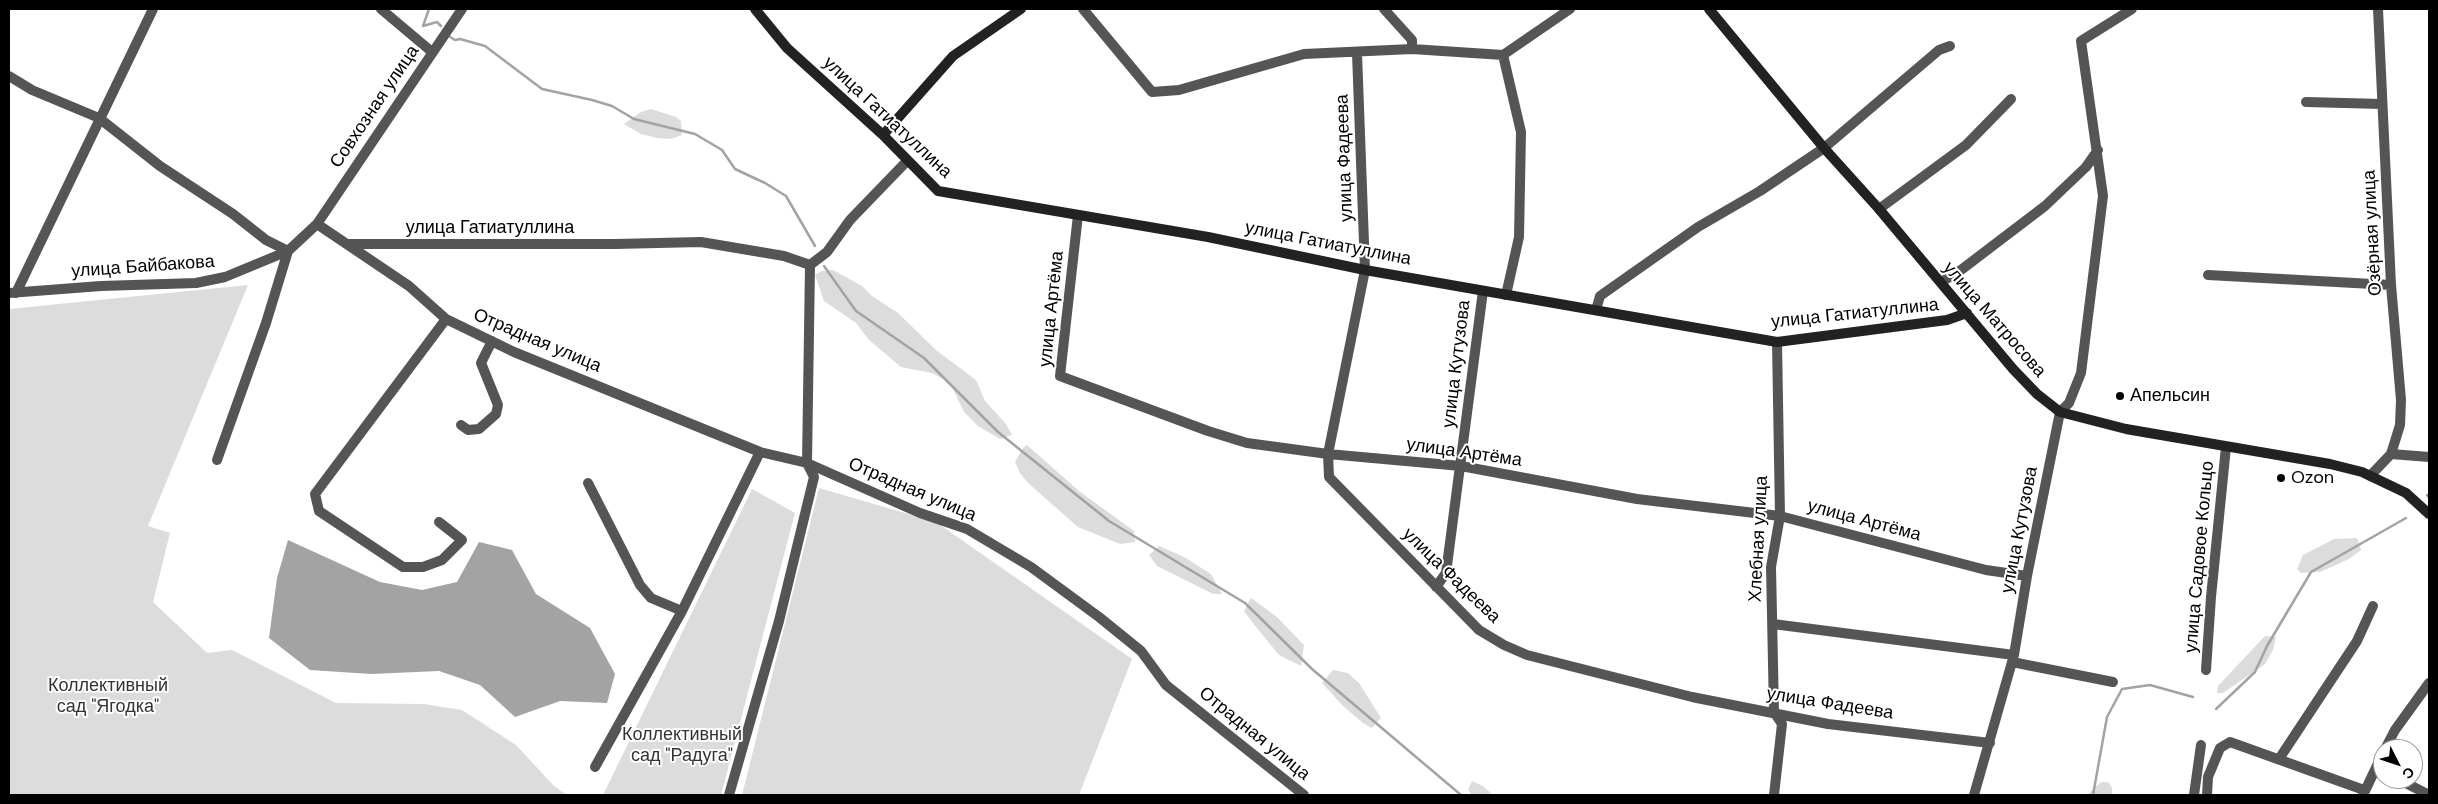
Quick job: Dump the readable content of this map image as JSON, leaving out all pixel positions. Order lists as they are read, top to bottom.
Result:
{
  "streets": {
    "street": [
      "Совхозная улица",
      "улица Гатиатуллина",
      "улица Фадеева",
      "Озёрная улица",
      "улица Байбакова",
      "улица Артёма",
      "улица Матросова",
      "Отрадная улица",
      "улица Кутузова",
      "Хлебная улица",
      "улица Садовое Кольцо"
    ]
  },
  "crossings": [
    ["Совхозная улица", "улица Байбакова"],
    ["Совхозная улица", "Отрадная улица"],
    ["улица Гатиатуллина", "улица Фадеева"],
    ["улица Гатиатуллина", "улица Артёма"],
    ["улица Гатиатуллина", "улица Матросова"],
    ["улица Гатиатуллина", "Отрадная улица"],
    ["улица Гатиатуллина", "улица Кутузова"],
    ["улица Гатиатуллина", "Хлебная улица"],
    ["улица Фадеева", "улица Артёма"],
    ["улица Фадеева", "улица Кутузова"],
    ["улица Фадеева", "Хлебная улица"],
    ["улица Байбакова", "Отрадная улица"],
    ["улица Артёма", "улица Кутузова"],
    ["улица Артёма", "Хлебная улица"],
    ["улица Матросова", "улица Кутузова"],
    ["улица Матросова", "улица Садовое Кольцо"]
  ],
  "parks": ["Коллективный сад \"Ягодка\"", "Коллективный сад \"Радуга\""],
  "places": ["Апельсин", "Ozon"],
  "north": "bottom right"
}
